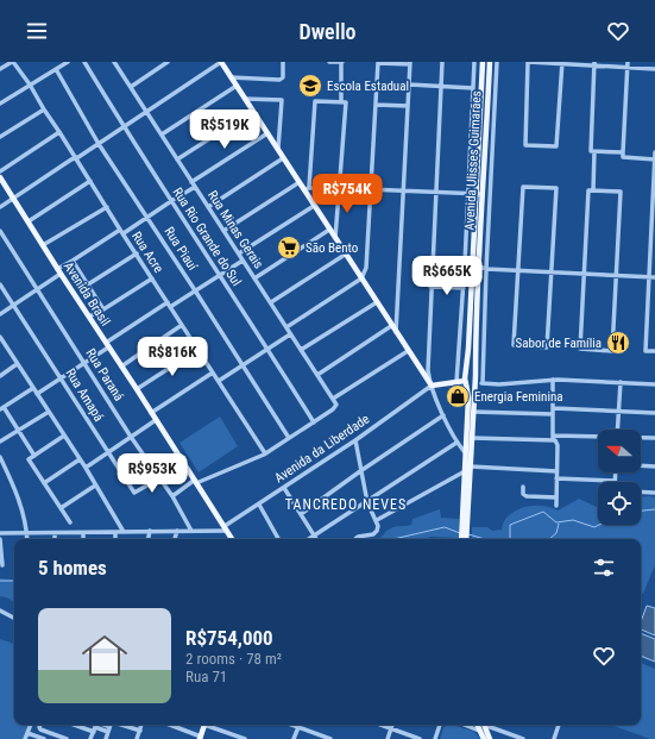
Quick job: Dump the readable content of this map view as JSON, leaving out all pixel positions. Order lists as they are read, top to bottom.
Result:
{
  "streets": {
    "main road": ["Avenida Ulisses Guimarães", "Avenida Brasil"],
    "street": [
      "Rua Minas Gerais",
      "Rua Rio Grande do Sul",
      "Rua Piauí",
      "Rua Acre",
      "Rua Paraná",
      "Rua Amapá",
      "Avenida da Liberdade"
    ]
  },
  "crossings": [
    ["Avenida Brasil", "Avenida da Liberdade"],
    ["Rua Paraná", "Rua Amapá"]
  ],
  "districts": ["TANCREDO NEVES"],
  "places": {
    "school or university": ["Escola Estadual"],
    "supermarket": ["São Bento"],
    "restaurant": ["Sabor de Família"],
    "shop": ["Energia Feminina"]
  },
  "north": "left",
  "page": {
    "header": "Dwello",
    "price": [
      "R$519K",
      "R$754K",
      "R$665K",
      "R$816K",
      "R$953K"
    ],
    "heading": "5 homes",
    "list": [
      {
        "name": "R$754,000",
        "note": "2 rooms · 78 m² · Rua 71"
      }
    ]
  }
}
